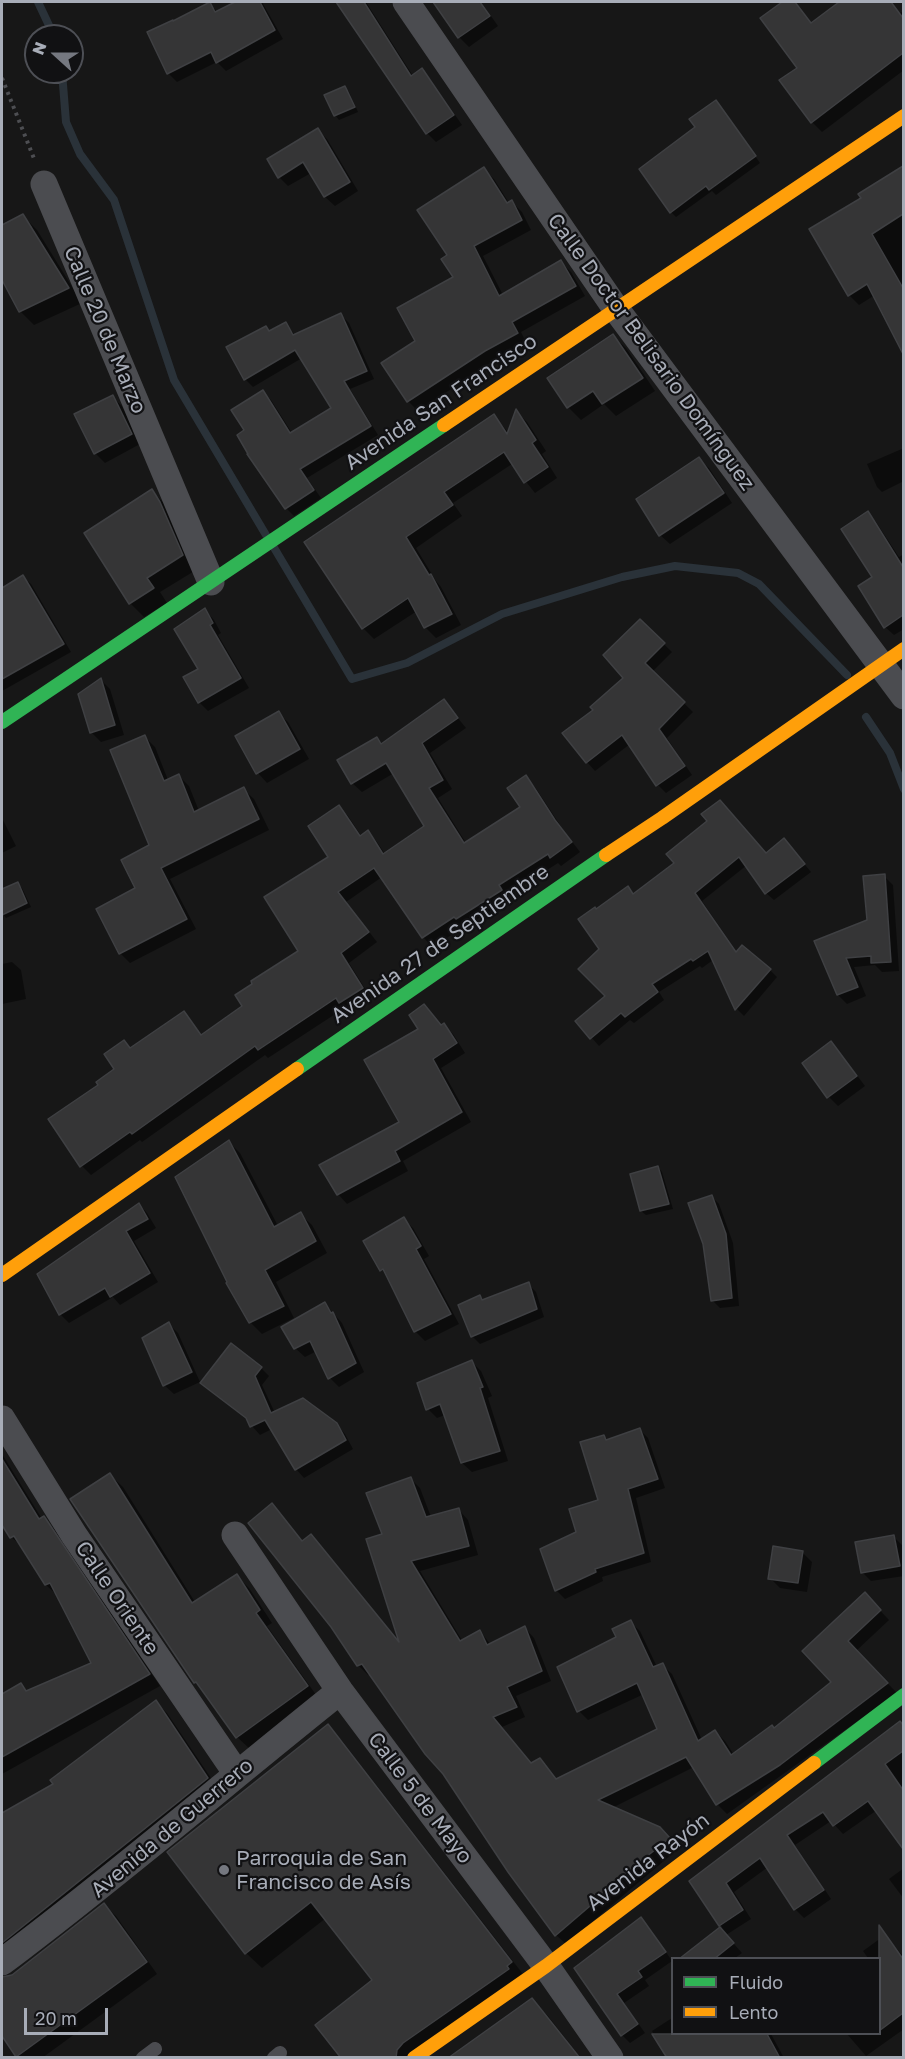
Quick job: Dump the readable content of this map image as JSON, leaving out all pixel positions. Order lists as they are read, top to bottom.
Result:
{
  "streets": {
    "street": [
      "Calle 20 de Marzo",
      "Calle Doctor Belisario Domínguez",
      "Avenida San Francisco",
      "Avenida 27 de Septiembre",
      "Calle Oriente",
      "Calle 5 de Mayo",
      "Avenida de Guerrero",
      "Avenida Rayón"
    ]
  },
  "crossings": [
    ["Calle 20 de Marzo", "Avenida San Francisco"],
    ["Calle Doctor Belisario Domínguez", "Avenida San Francisco"],
    ["Calle Doctor Belisario Domínguez", "Avenida 27 de Septiembre"],
    ["Calle Oriente", "Avenida de Guerrero"],
    ["Calle 5 de Mayo", "Avenida de Guerrero"],
    ["Calle 5 de Mayo", "Avenida Rayón"]
  ],
  "places": ["Parroquia de San Francisco de Asís"],
  "legend": ["Fluido", "Lento"],
  "scale_bar": "20 m",
  "north": "left"
}
